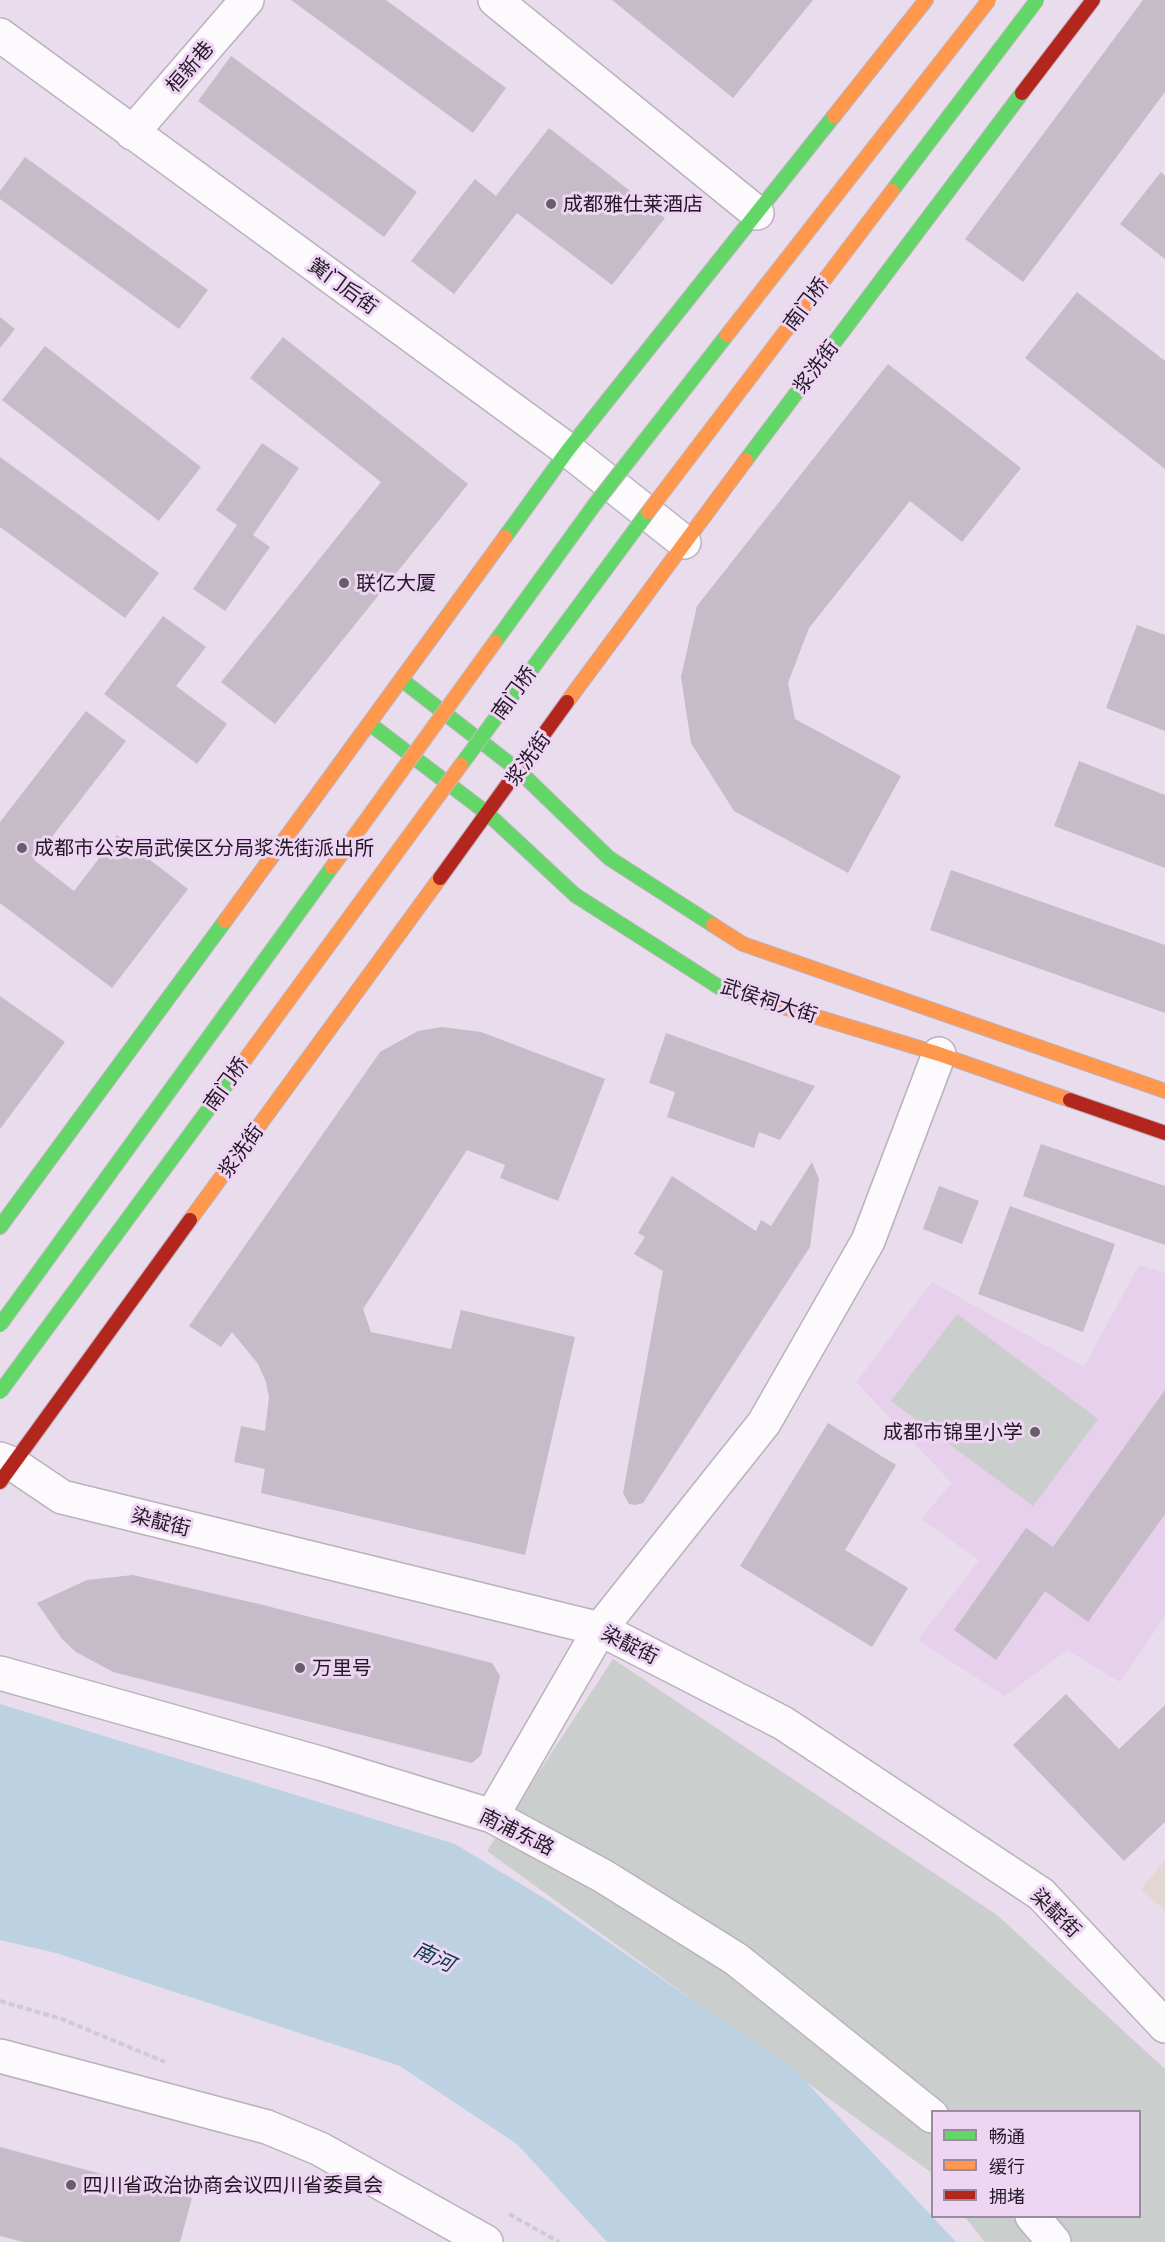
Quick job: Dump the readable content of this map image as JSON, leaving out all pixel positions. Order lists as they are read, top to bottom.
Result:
{
  "streets": {
    "main road": ["南门桥", "浆洗街", "武侯祠大街"],
    "street": [
      "桓新巷",
      "黉门后街",
      "染靛街",
      "南浦东路"
    ]
  },
  "crossings": [
    ["桓新巷", "黉门后街"],
    ["黉门后街", "浆洗街"],
    ["浆洗街", "武侯祠大街"],
    ["浆洗街", "染靛街"]
  ],
  "water": ["南河"],
  "places": [
    "成都雅仕莱酒店",
    "联亿大厦",
    "成都市公安局武侯区分局浆洗街派出所",
    "成都市锦里小学",
    "万里号",
    "四川省政治协商会议四川省委員会"
  ],
  "legend": ["畅通", "缓行", "拥堵"]
}
